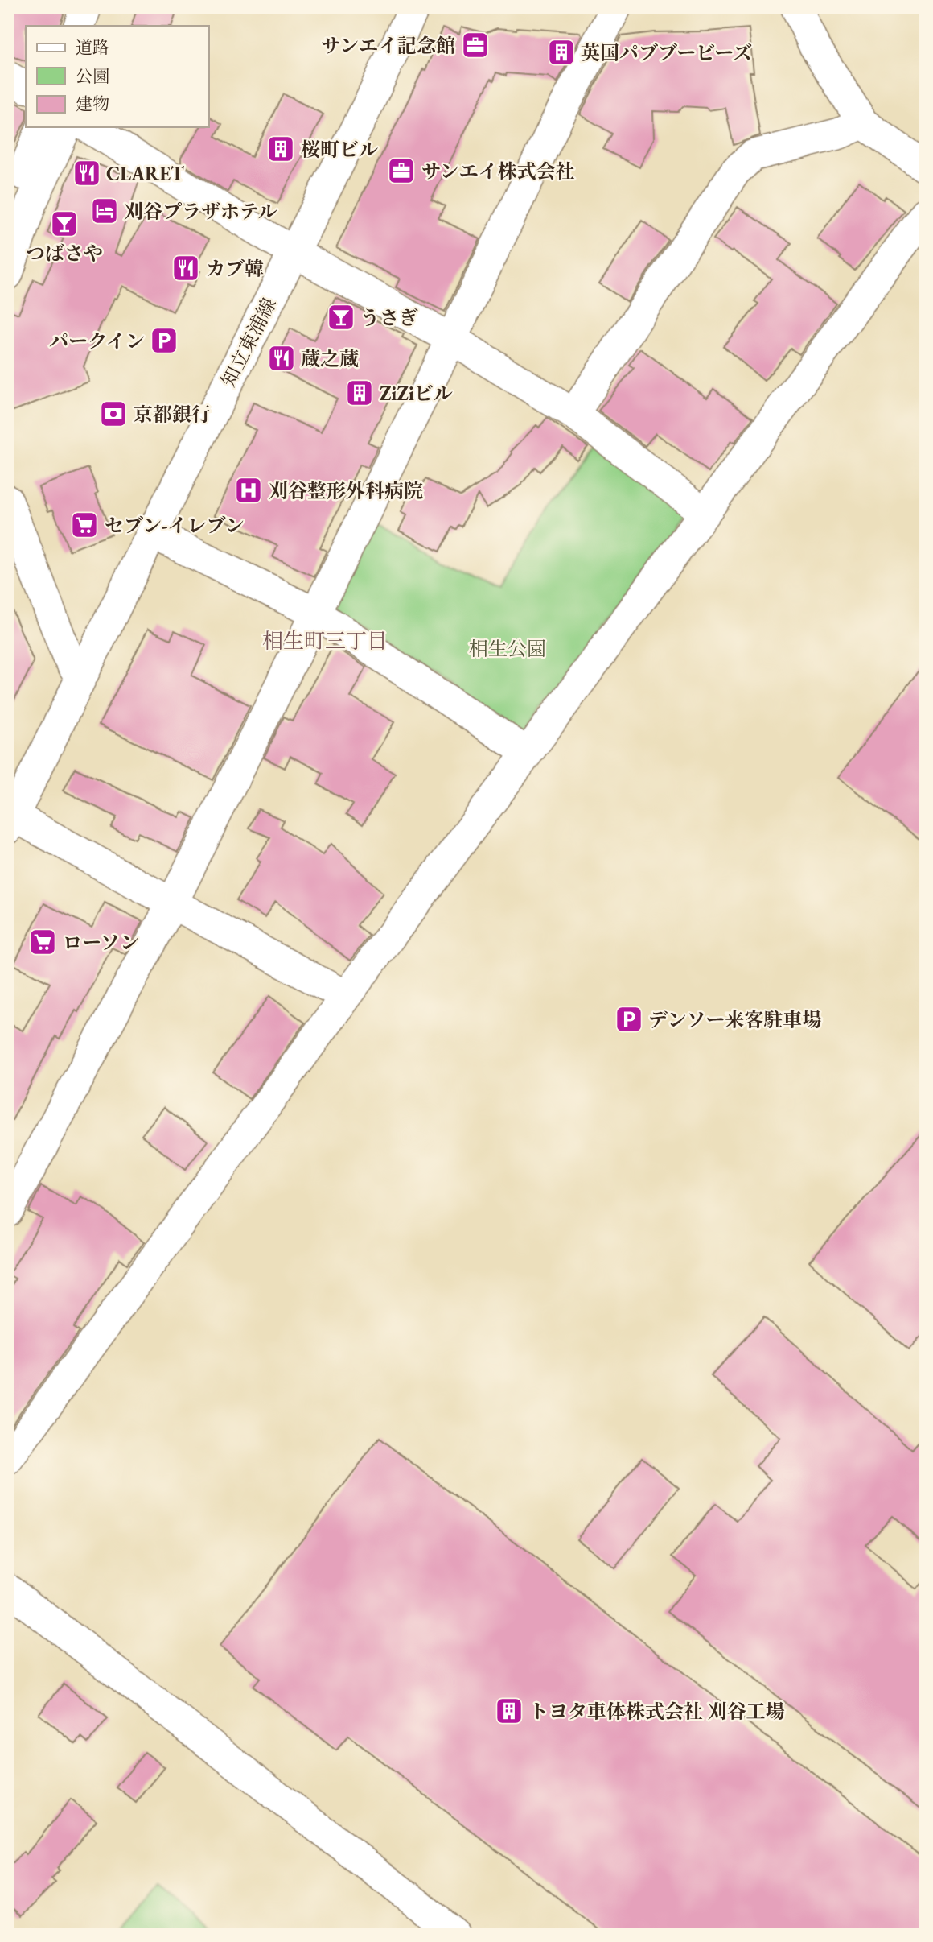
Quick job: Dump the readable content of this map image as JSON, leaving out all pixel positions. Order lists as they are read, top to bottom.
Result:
{
  "streets": {
    "street": ["知立東浦線"]
  },
  "districts": ["相生町三丁目"],
  "parks": ["相生公園"],
  "places": {
    "office": ["サンエイ記念館", "サンエイ株式会社"],
    "building": [
      "英国パブブービーズ",
      "桜町ビル",
      "ZiZiビル",
      "トヨタ車体株式会社 刈谷工場"
    ],
    "restaurant": ["CLARET", "カブ韓", "蔵之蔵"],
    "hotel": ["刈谷プラザホテル"],
    "bar": ["つばさや", "うさぎ"],
    "parking": ["パークイン", "デンソー来客駐車場"],
    "bank": ["京都銀行"],
    "hospital": ["刈谷整形外科病院"],
    "supermarket": ["セブン-イレブン", "ローソン"]
  },
  "legend": ["道路", "公園", "建物"]
}
